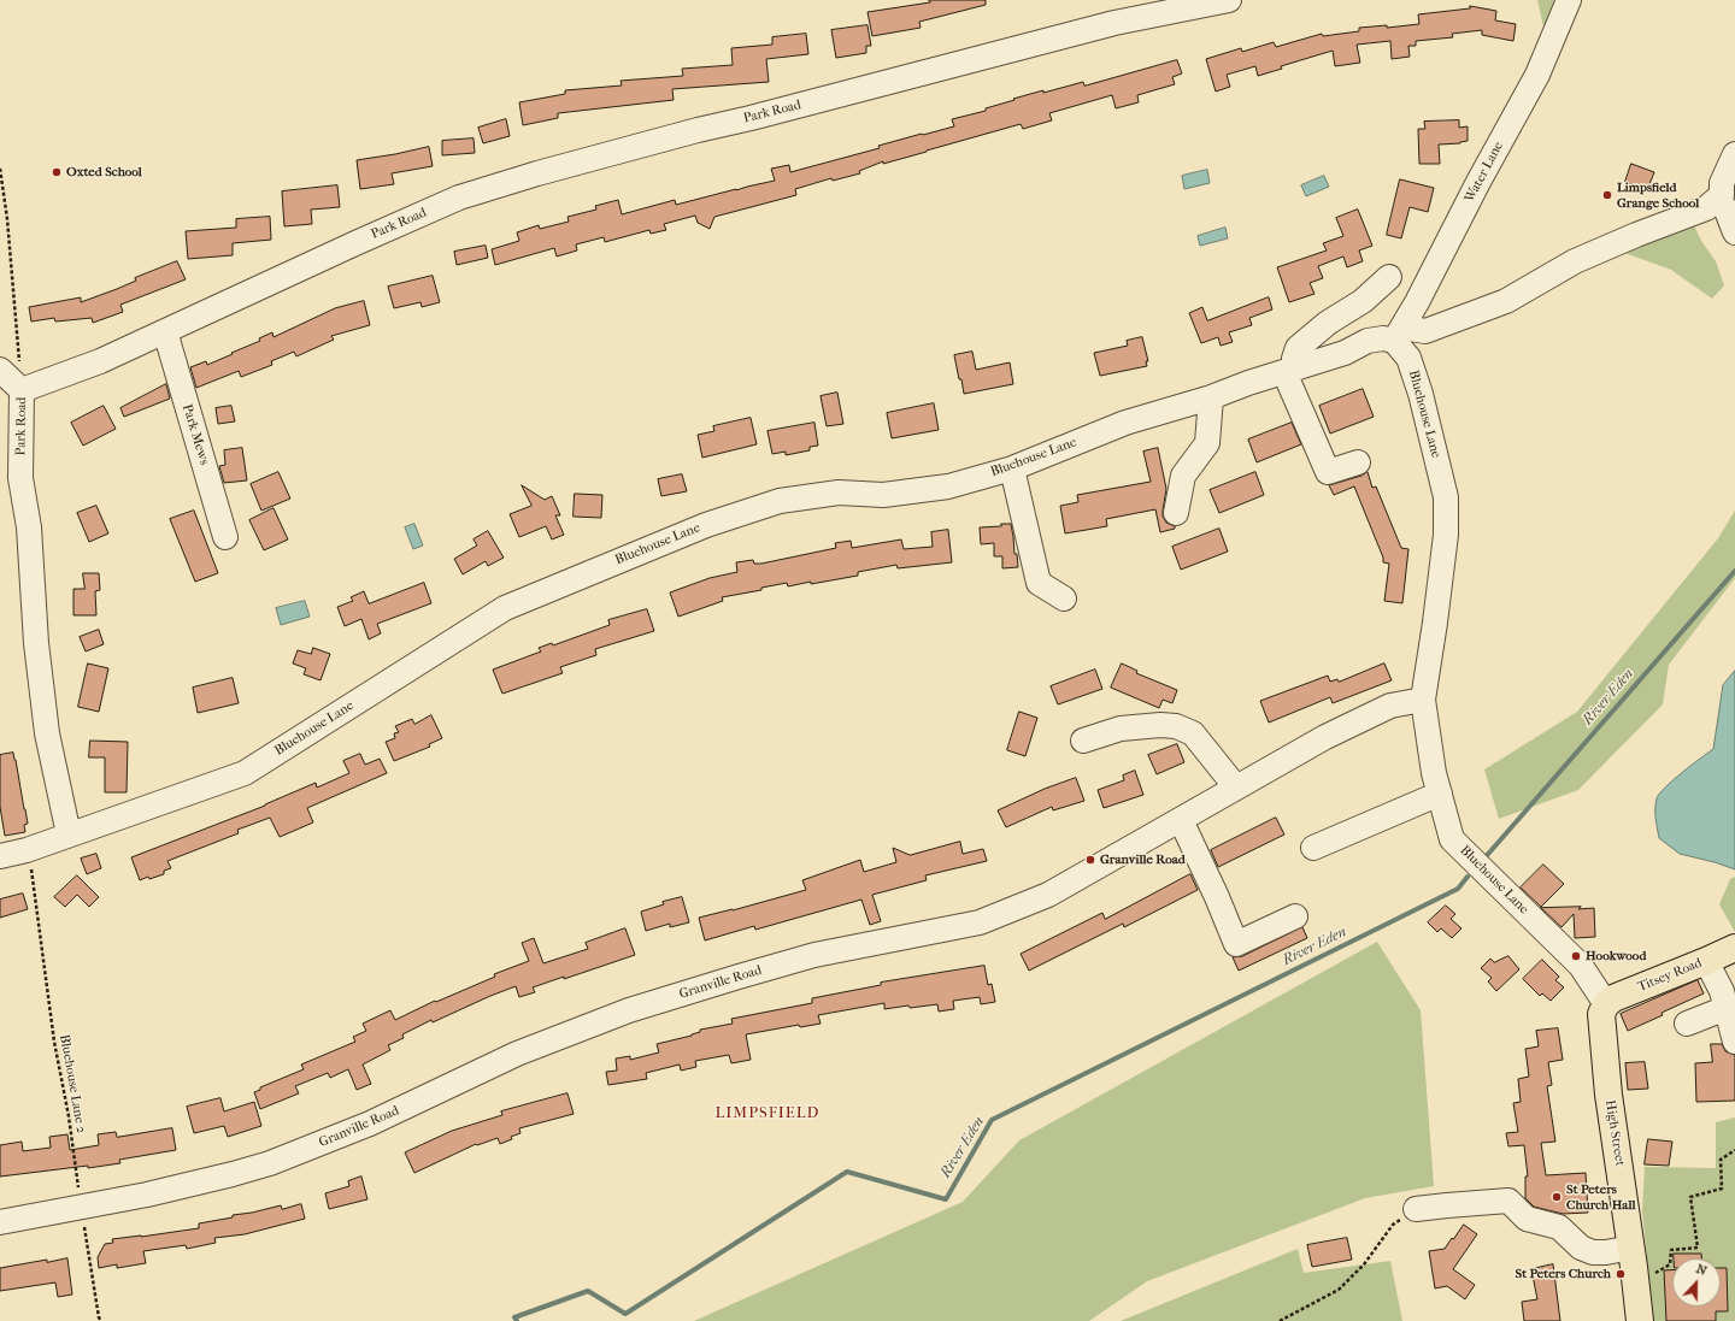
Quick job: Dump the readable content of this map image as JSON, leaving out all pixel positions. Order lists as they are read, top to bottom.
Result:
{
  "streets": {
    "main road": ["Titsey Road", "High Street"],
    "street": [
      "Park Road",
      "Water Lane",
      "Bluehouse Lane",
      "Park Mews",
      "Granville Road"
    ],
    "path": ["Bluehouse Lane 2"]
  },
  "crossings": [
    ["Park Road", "Bluehouse Lane"],
    ["Park Road", "Park Mews"],
    ["Water Lane", "Bluehouse Lane"],
    ["Bluehouse Lane", "Titsey Road"],
    ["Bluehouse Lane", "Granville Road"],
    ["Bluehouse Lane", "Bluehouse Lane 2"],
    ["Bluehouse Lane", "High Street"],
    ["Titsey Road", "High Street"],
    ["Granville Road", "Bluehouse Lane 2"]
  ],
  "districts": ["LIMPSFIELD"],
  "water": ["River Eden"],
  "places": [
    "Oxted School",
    "Limpsfield Grange School",
    "Granville Road",
    "Hookwood",
    "St Peters Church Hall",
    "St Peters Church"
  ],
  "north": "top"
}
